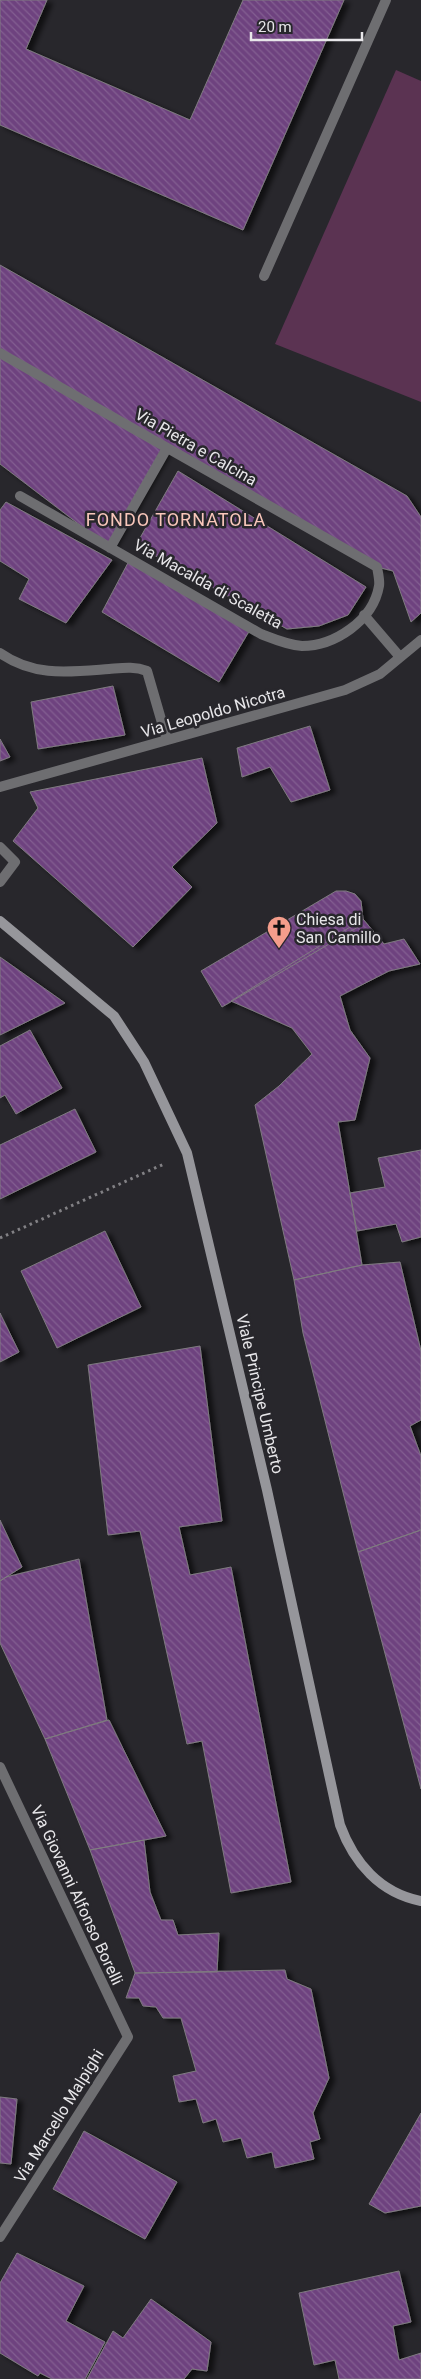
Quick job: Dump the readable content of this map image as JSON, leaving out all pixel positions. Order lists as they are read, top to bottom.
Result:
{
  "streets": {
    "main road": ["Viale Principe Umberto"],
    "street": [
      "Via Pietra e Calcina",
      "Via Macalda di Scaletta",
      "Via Leopoldo Nicotra",
      "Via Giovanni Alfonso Borelli",
      "Via Marcello Malpighi"
    ]
  },
  "crossings": [
    ["Via Pietra e Calcina", "Via Macalda di Scaletta"],
    ["Via Giovanni Alfonso Borelli", "Via Marcello Malpighi"]
  ],
  "districts": ["FONDO TORNATOLA"],
  "places": {
    "church": ["Chiesa di San Camillo"]
  },
  "scale_bar": "20 m"
}
